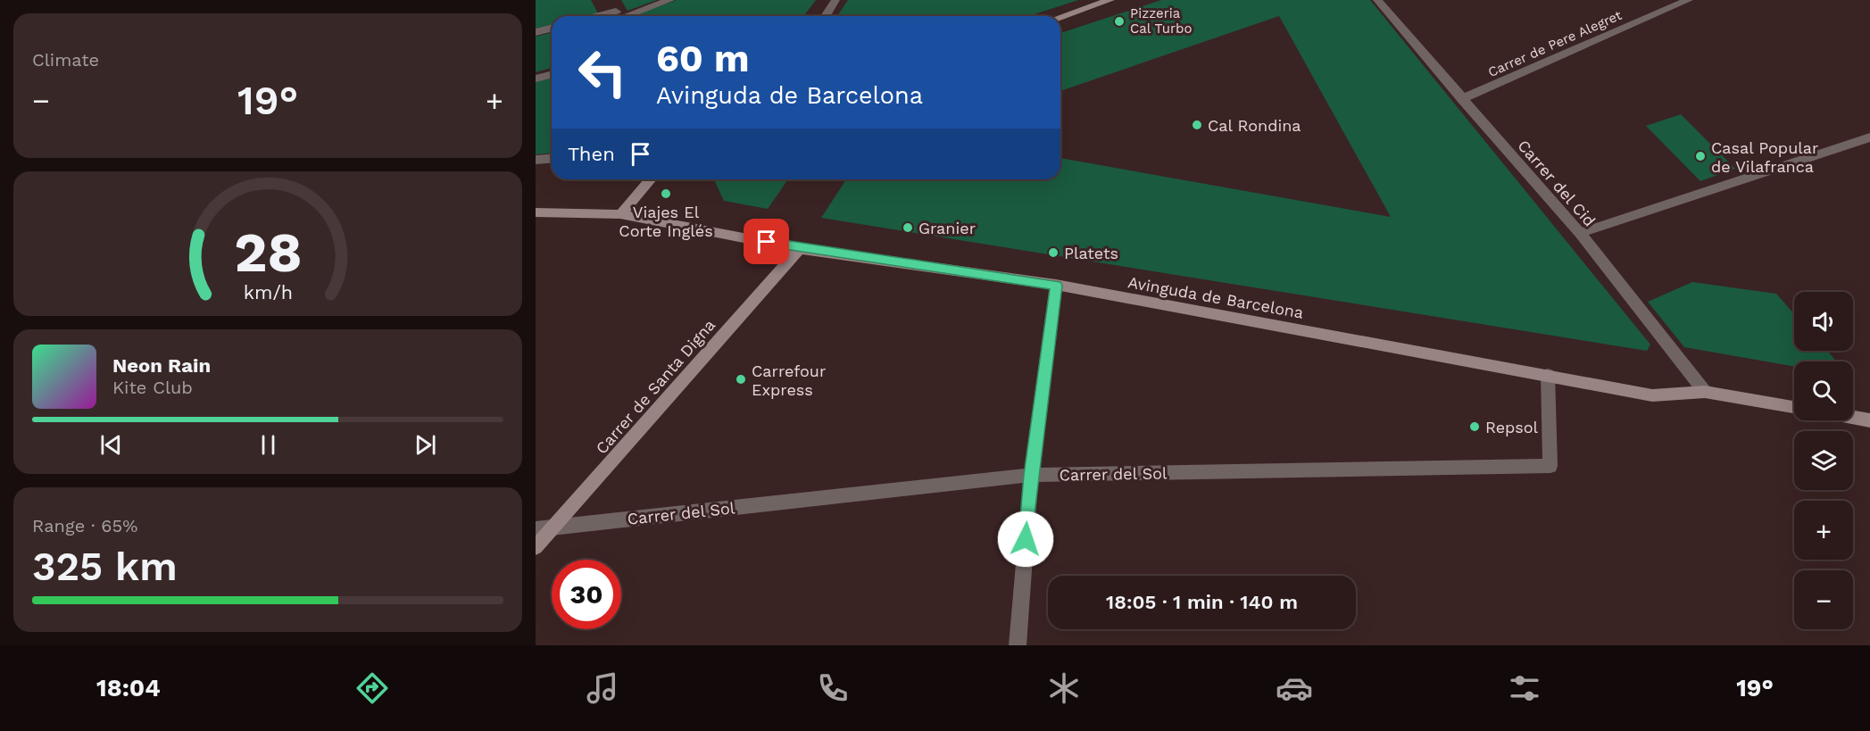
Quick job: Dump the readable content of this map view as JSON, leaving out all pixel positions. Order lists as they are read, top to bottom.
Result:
{
  "streets": {
    "street": [
      "Carrer de Pere Alegret",
      "Carrer del Cid",
      "Avinguda de Barcelona",
      "Carrer de Santa Digna",
      "Carrer del Sol"
    ]
  },
  "crossings": [
    ["Carrer de Pere Alegret", "Carrer del Cid"],
    ["Carrer del Cid", "Avinguda de Barcelona"],
    ["Avinguda de Barcelona", "Carrer de Santa Digna"],
    ["Avinguda de Barcelona", "Carrer del Sol"],
    ["Carrer de Santa Digna", "Carrer del Sol"]
  ],
  "places": [
    "Pizzeria Cal Turbo",
    "Cal Rondina",
    "Casal Popular de Vilafranca",
    "Viajes El Corte Inglés",
    "Granier",
    "Platets",
    "Carrefour Express",
    "Repsol"
  ],
  "page": {
    "tile": [
      "Climate",
      ["Range · 65%", "325 km"]
    ],
    "turn": ["60 m", "Avinguda de Barcelona"],
    "heat": ["−", "19°", "+"],
    "then": "Then",
    "map_buttons": ["+", "−"],
    "song": ["Neon Rain", "Kite Club"],
    "limit": "30",
    "trip": "18:05 · 1 min · 140 m",
    "tabs": ["18:04", "19°"],
    "gauge": ["28", "km/h"]
  }
}
